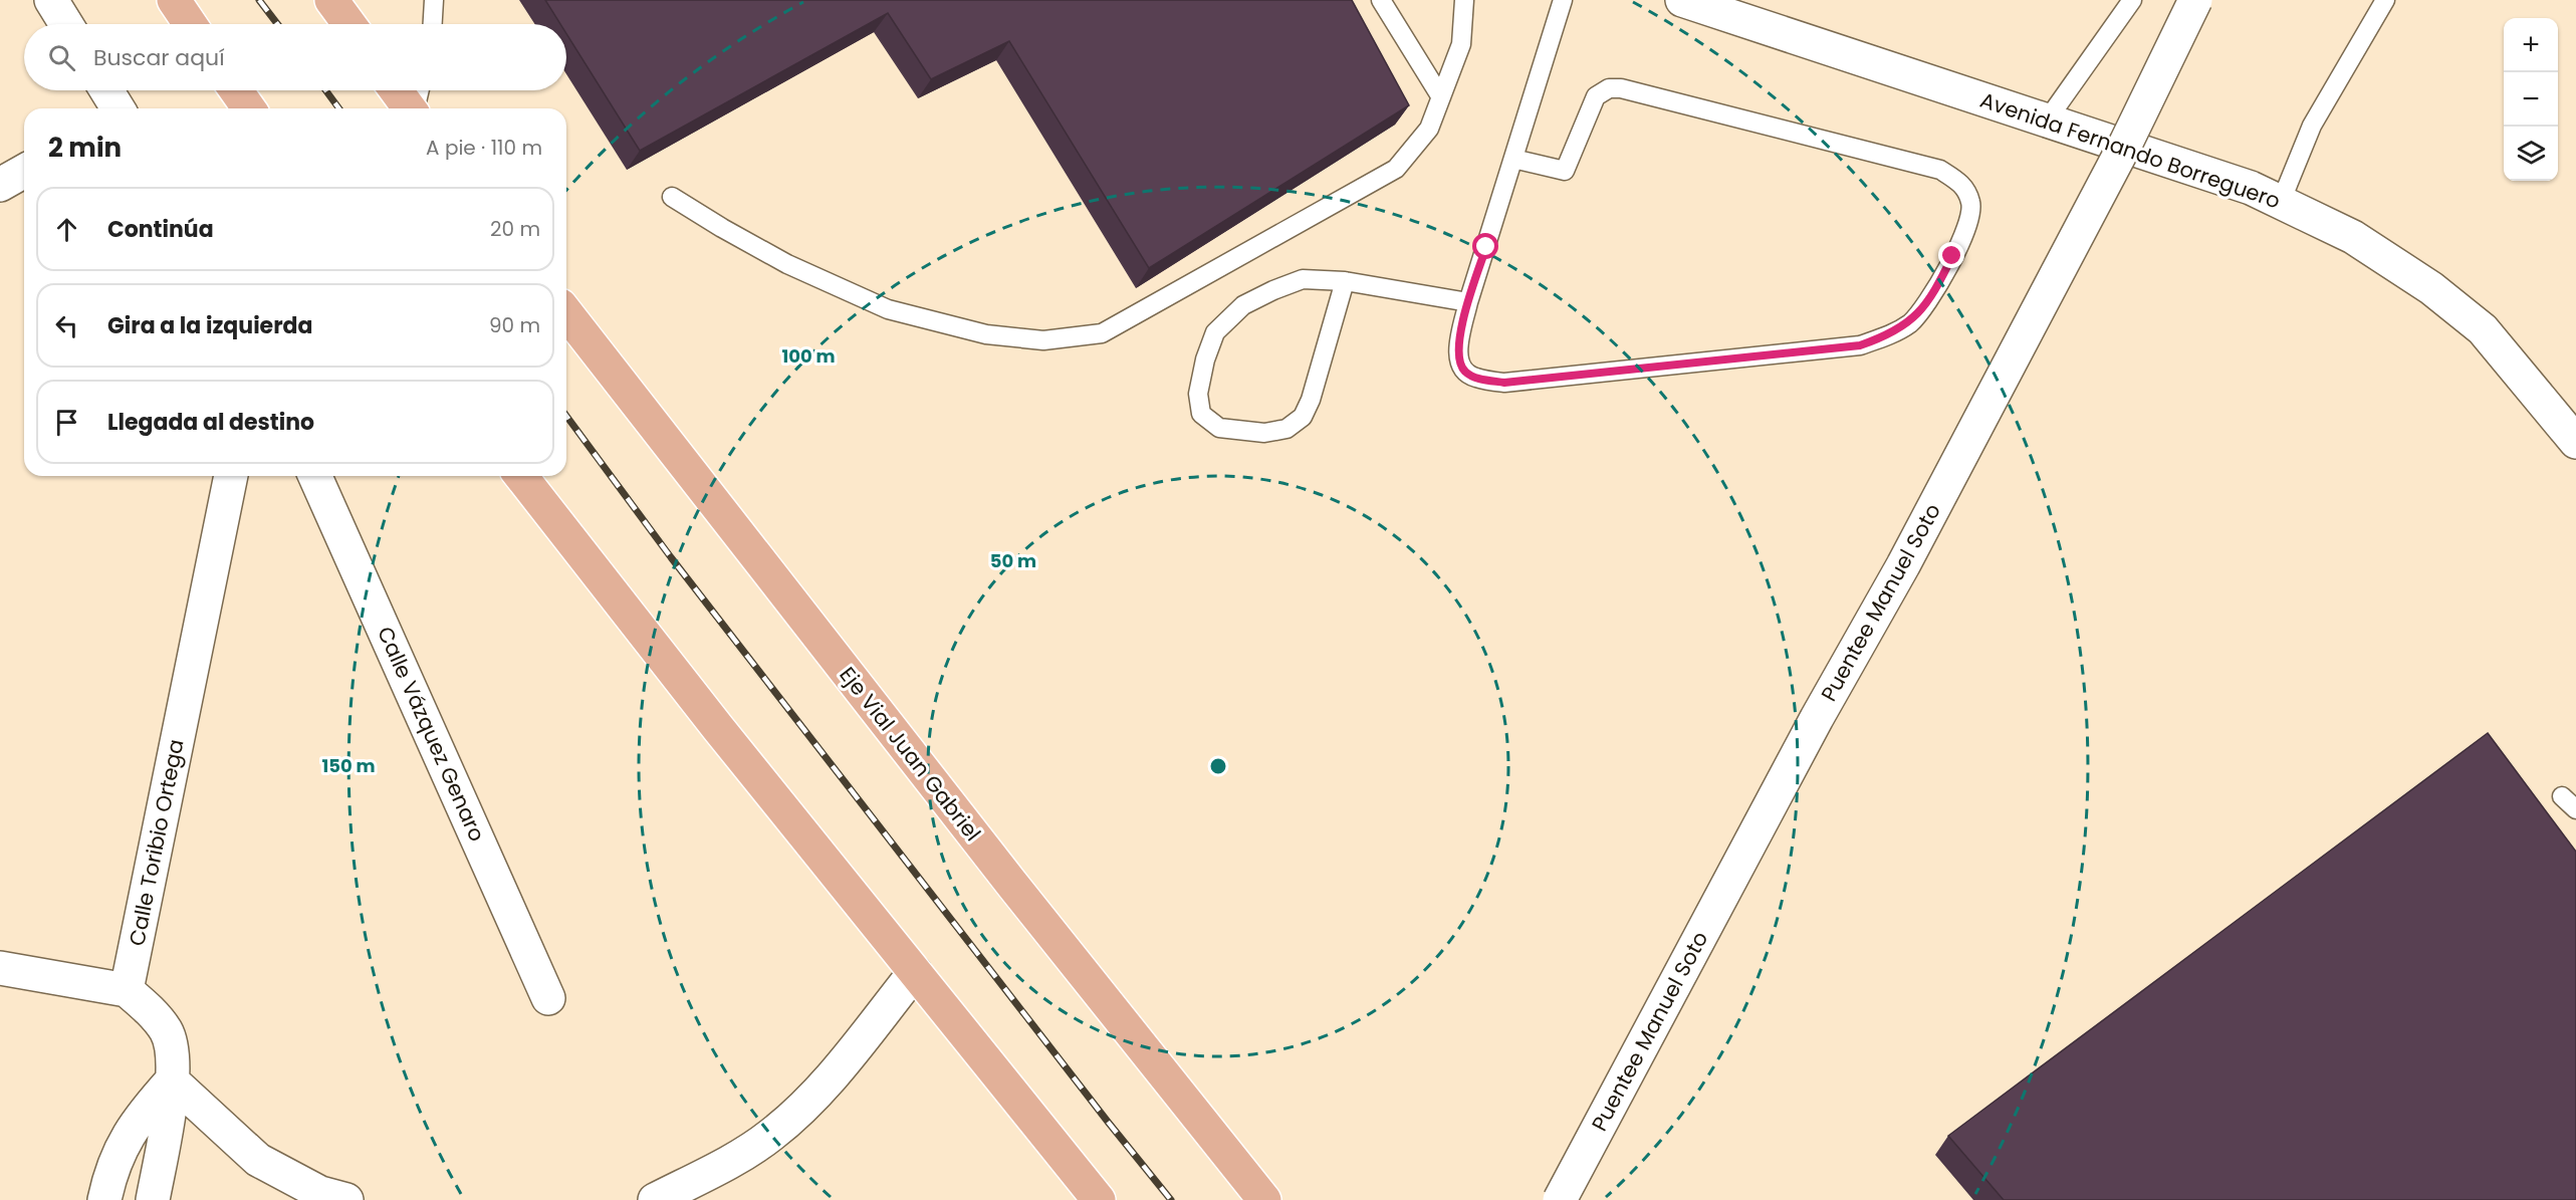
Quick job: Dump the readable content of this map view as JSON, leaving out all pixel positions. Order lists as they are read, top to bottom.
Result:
{
  "streets": {
    "main road": ["Eje Vial Juan Gabriel"],
    "street": [
      "Avenida Fernando Borreguero",
      "Puentee Manuel Soto",
      "Calle Vázquez Genaro",
      "Calle Toribio Ortega"
    ]
  },
  "page": {
    "map_buttons": ["+", "−"],
    "search": "Buscar aquí",
    "heading": ["2 min", "A pie · 110 m"],
    "list": [
      ["Continúa", "20 m"],
      ["Gira a la izquierda", "90 m"],
      "Llegada al destino"
    ]
  },
  "rings": ["100 m", "50 m", "150 m"]
}
